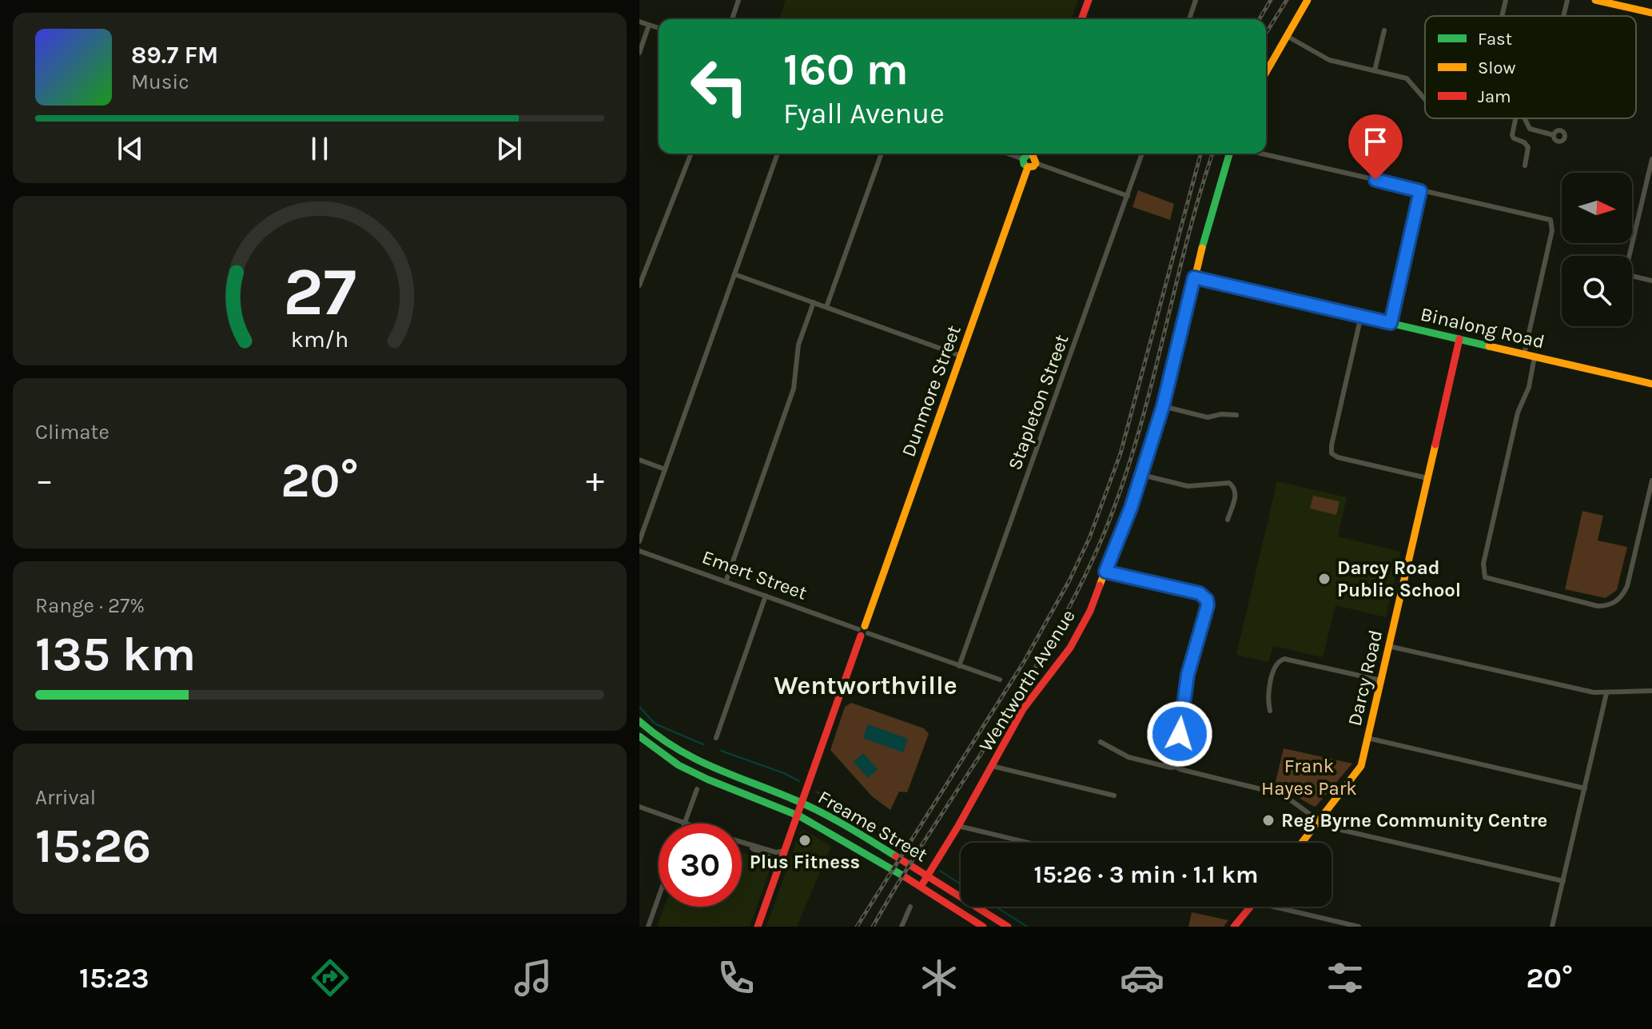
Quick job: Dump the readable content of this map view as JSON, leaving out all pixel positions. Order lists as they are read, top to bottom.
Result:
{
  "streets": {
    "main road": [
      "Binalong Road",
      "Dunmore Street",
      "Darcy Road",
      "Wentworth Avenue",
      "Freame Street"
    ],
    "street": ["Stapleton Street", "Emert Street"]
  },
  "crossings": [
    ["Binalong Road", "Darcy Road"],
    ["Binalong Road", "Wentworth Avenue"],
    ["Dunmore Street", "Emert Street"],
    ["Dunmore Street", "Freame Street"],
    ["Stapleton Street", "Emert Street"],
    ["Wentworth Avenue", "Freame Street"]
  ],
  "districts": ["Wentworthville"],
  "parks": ["Frank Hayes Park"],
  "places": ["Darcy Road Public School", "Reg Byrne Community Centre", "Plus Fitness"],
  "legend": ["Fast", "Slow", "Jam"],
  "north": "right",
  "page": {
    "turn": ["160 m", "Fyall Avenue"],
    "song": ["89.7 FM", "Music"],
    "tile": [
      "Climate",
      ["Range · 27%", "135 km"],
      ["Arrival", "15:26"]
    ],
    "heat": ["−", "20°", "+"],
    "limit": "30",
    "trip": "15:26 · 3 min · 1.1 km",
    "tabs": ["15:23", "20°"],
    "gauge": ["27", "km/h"]
  }
}
